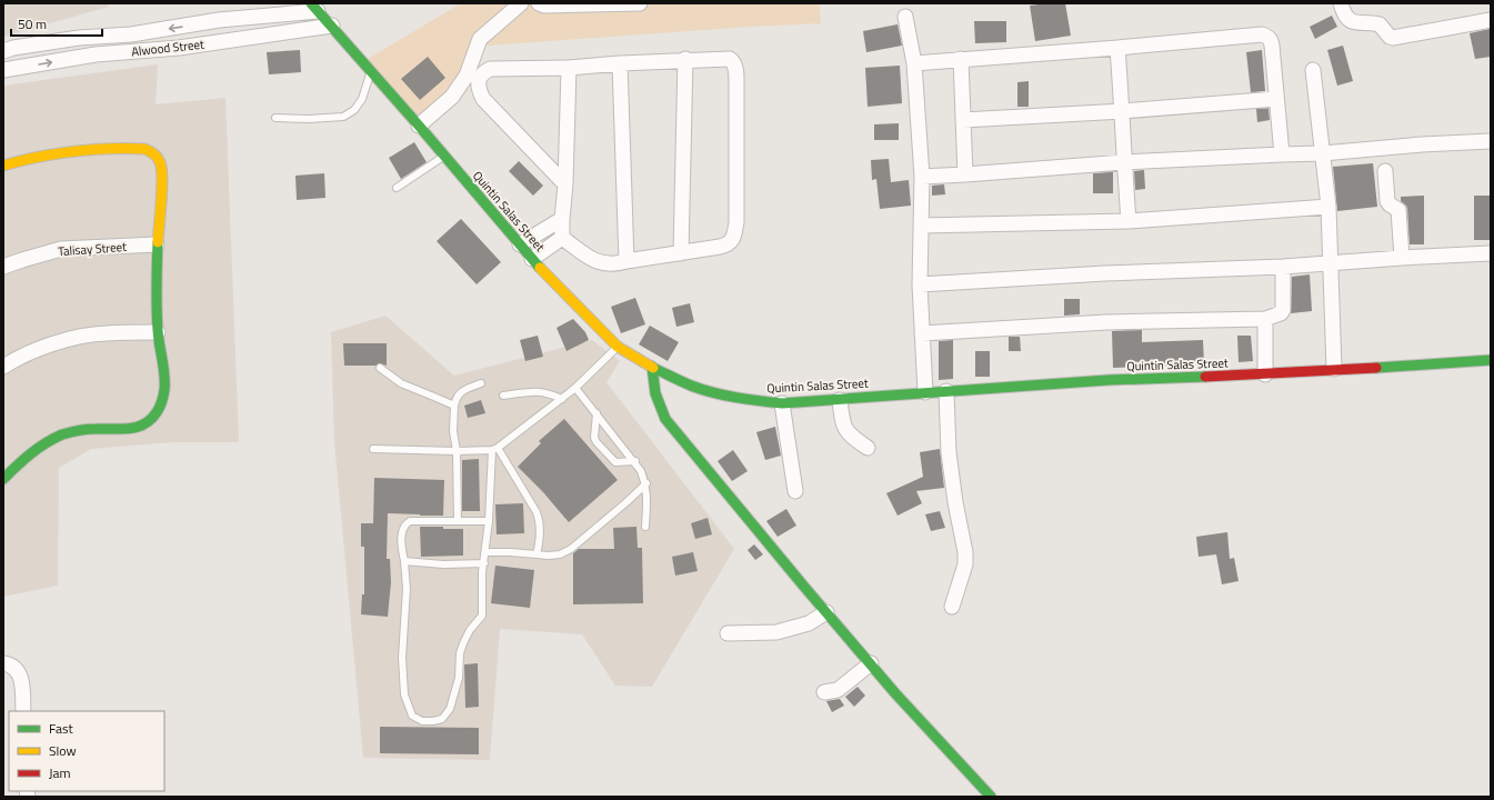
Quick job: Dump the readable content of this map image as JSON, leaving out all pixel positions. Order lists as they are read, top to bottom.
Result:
{
  "streets": {
    "main road": ["Quintin Salas Street"],
    "street": ["Alwood Street", "Talisay Street"]
  },
  "crossings": [
    ["Alwood Street", "Quintin Salas Street"]
  ],
  "legend": ["Fast", "Slow", "Jam"],
  "scale_bar": "50 m"
}
